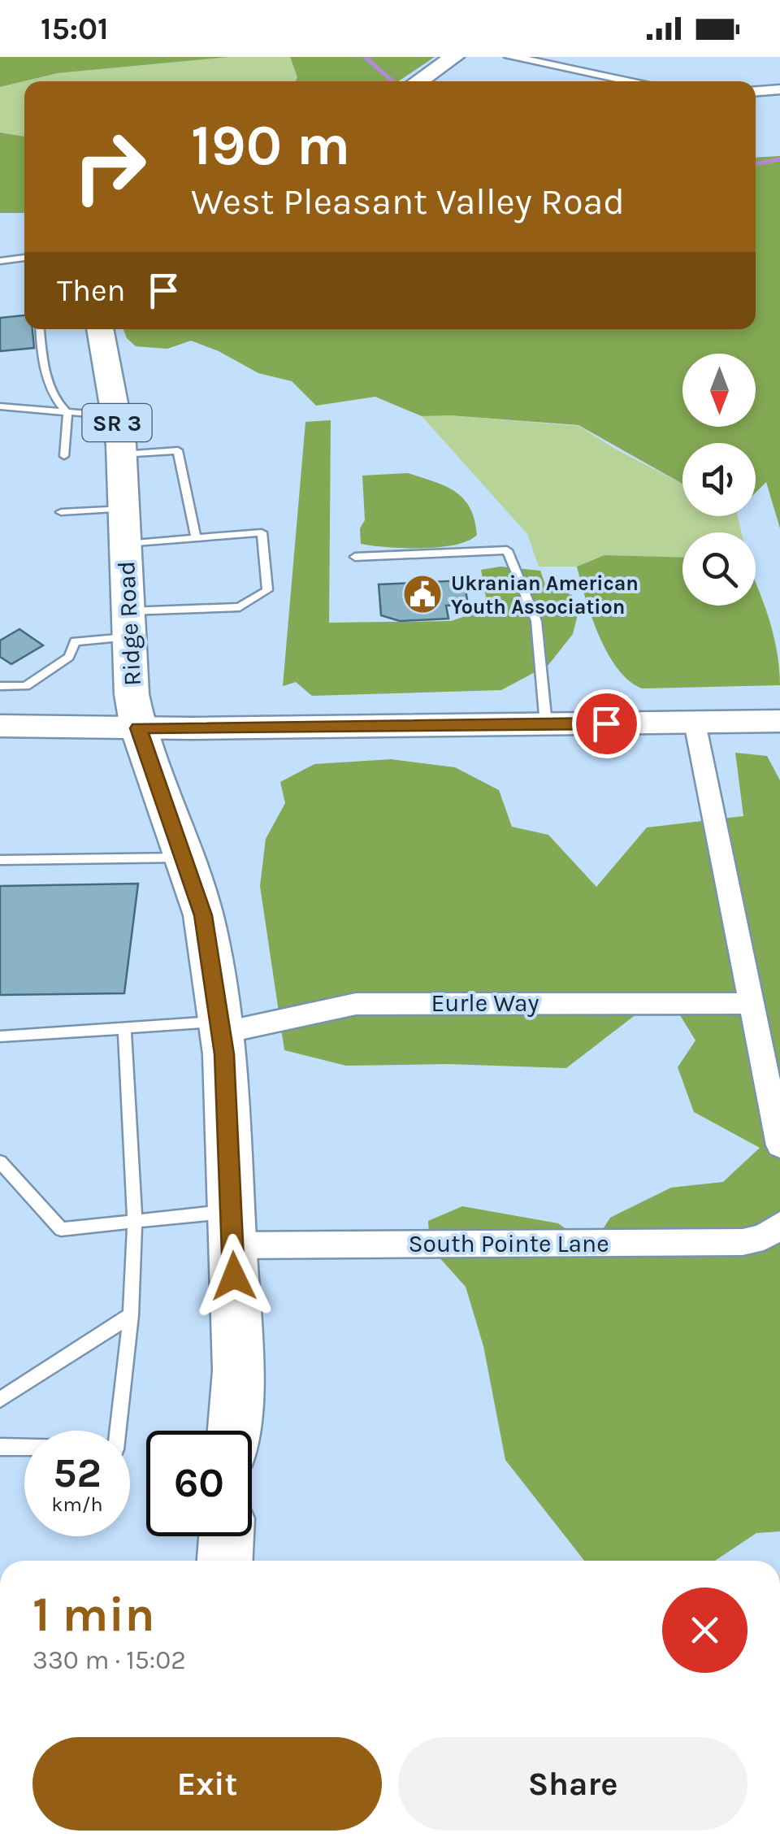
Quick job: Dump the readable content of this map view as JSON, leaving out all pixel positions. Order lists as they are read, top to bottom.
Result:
{
  "streets": {
    "main road": ["SR 3", "Ridge Road"],
    "street": ["Eurle Way", "South Pointe Lane"]
  },
  "crossings": [
    ["Ridge Road", "Eurle Way"],
    ["Ridge Road", "South Pointe Lane"]
  ],
  "places": {
    "public building": ["Ukranian American Youth Association"]
  },
  "north": "bottom",
  "page": {
    "status": "15:01",
    "turn": ["190 m", "West Pleasant Valley Road"],
    "then": "Then",
    "speed": "52 km/h",
    "limit": "60",
    "heading": ["1 min", "330 m · 15:02"],
    "buttons": ["Exit", "Share"]
  }
}
